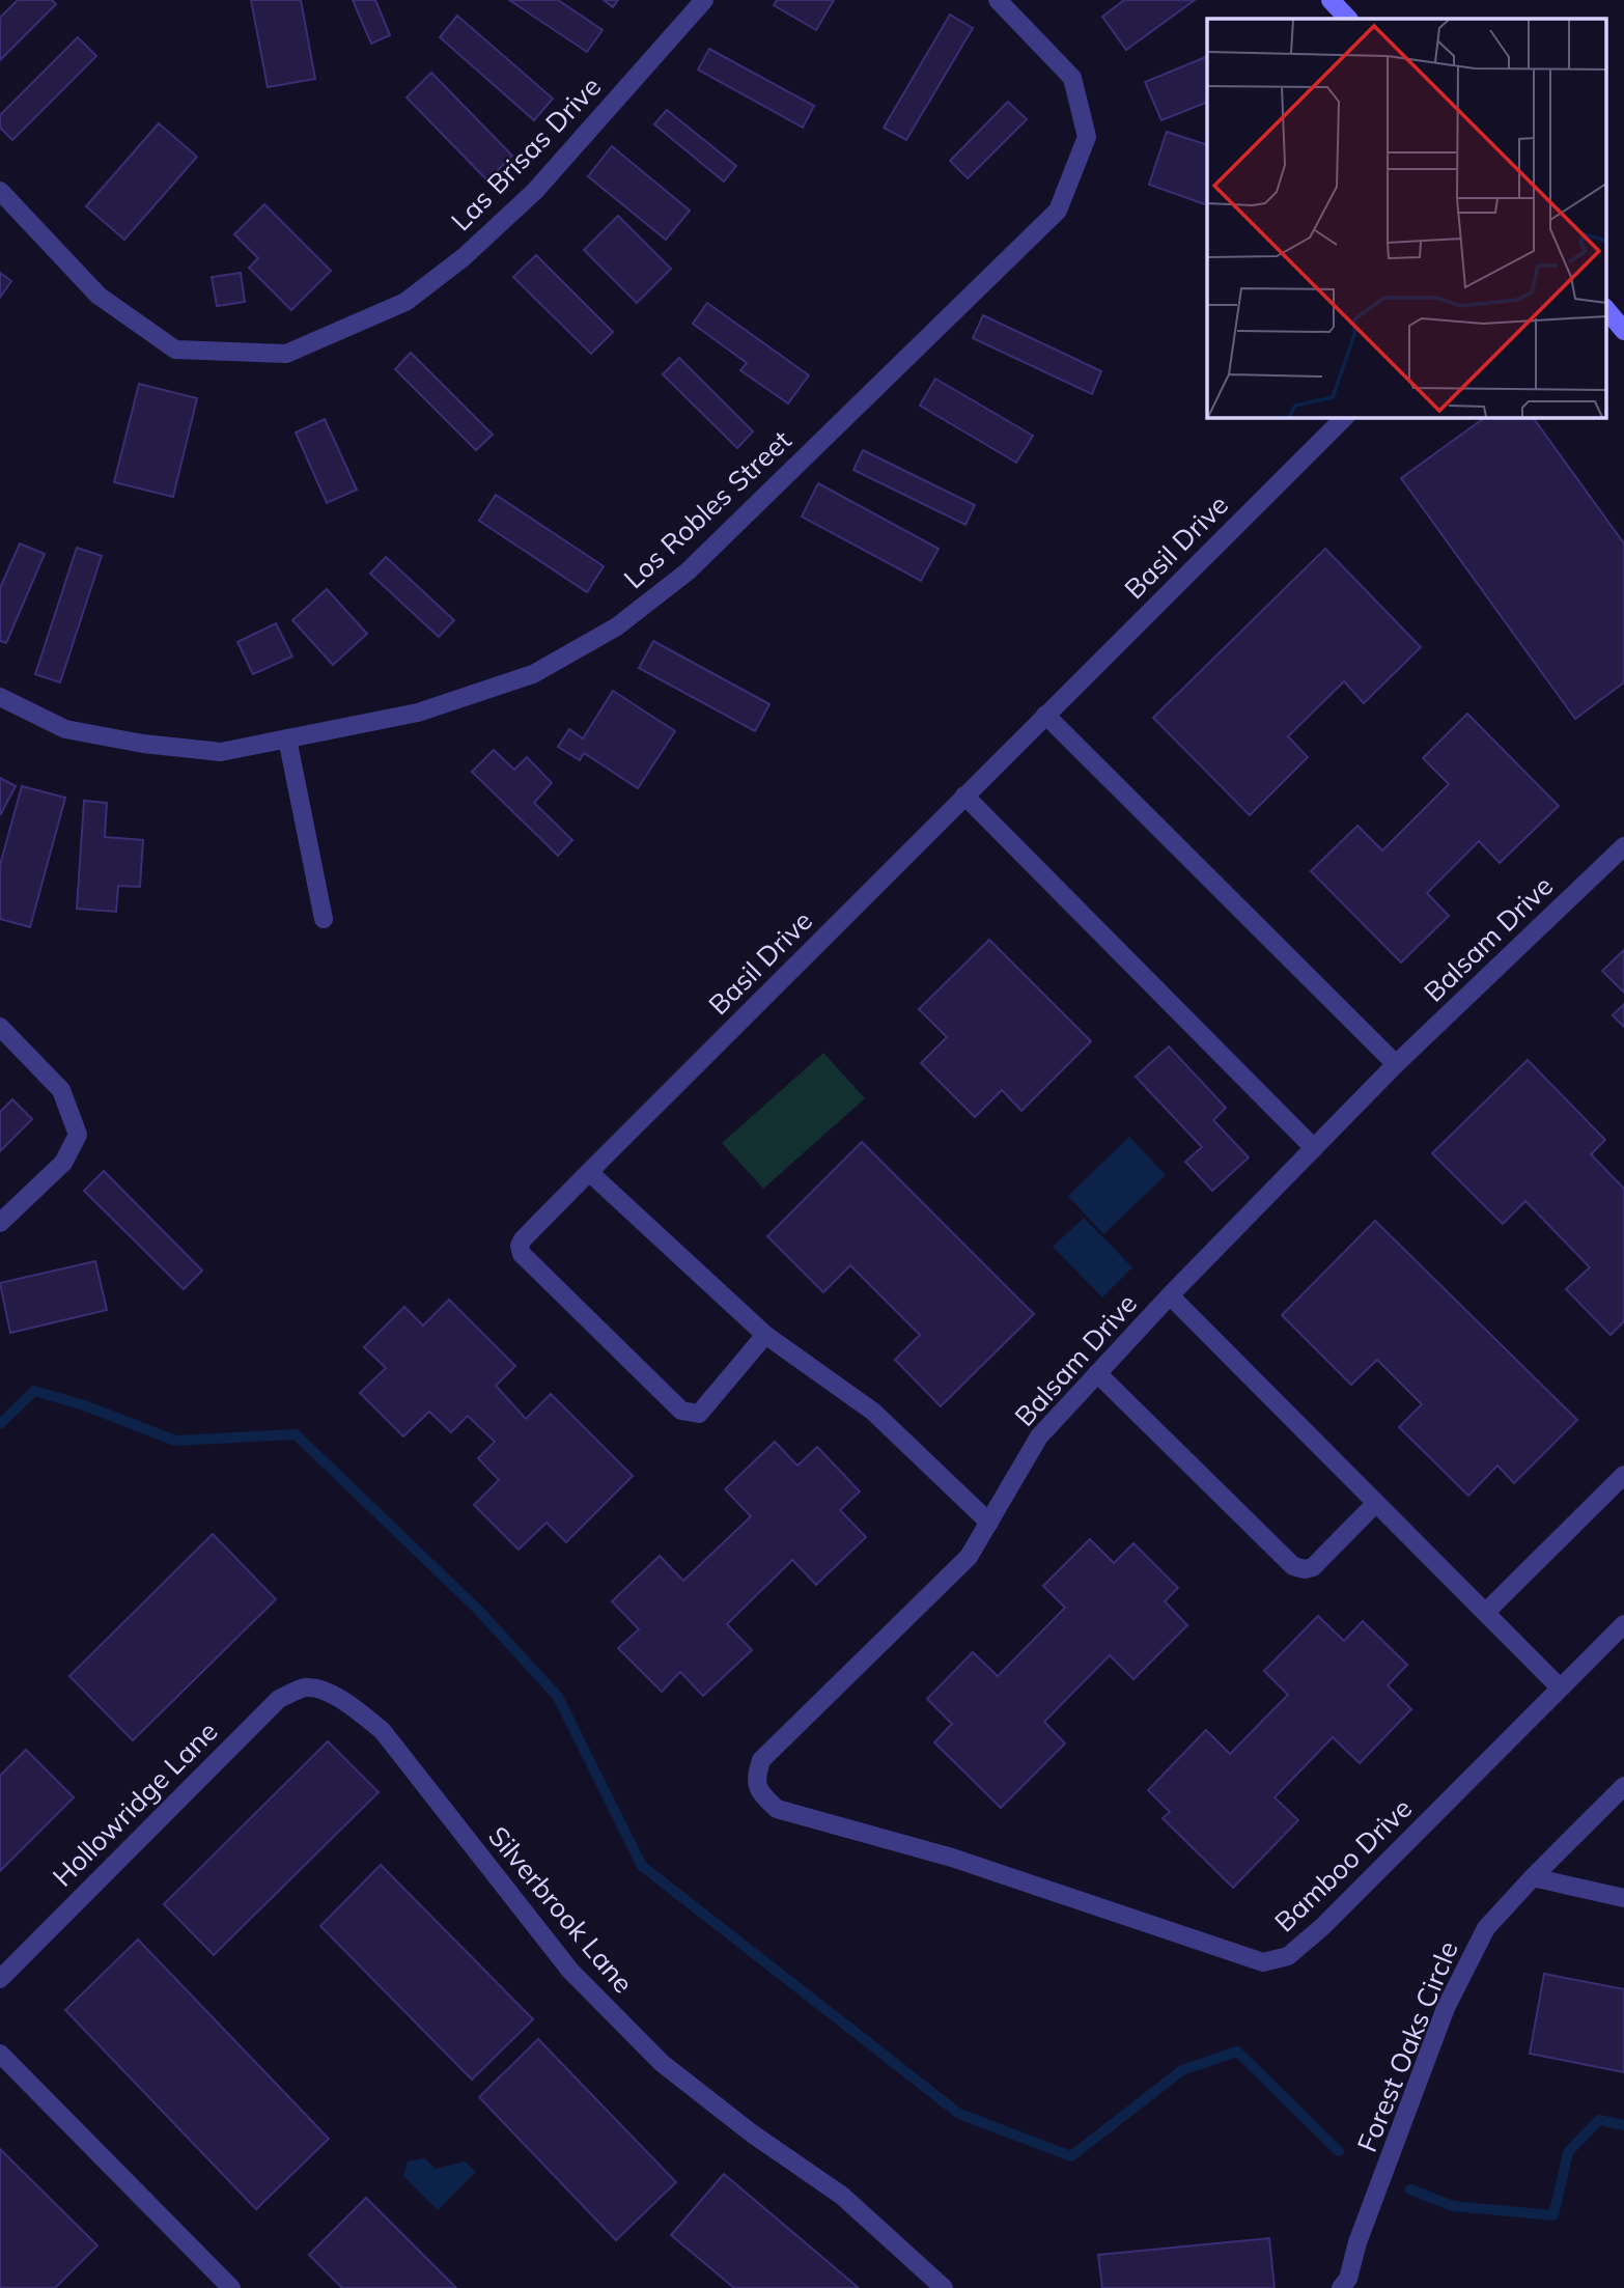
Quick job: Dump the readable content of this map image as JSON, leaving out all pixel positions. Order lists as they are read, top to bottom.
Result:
{
  "streets": {
    "street": [
      "Las Brisas Drive",
      "Los Robles Street",
      "Basil Drive",
      "Balsam Drive",
      "Hollowridge Lane",
      "Bamboo Drive",
      "Silverbrook Lane",
      "Forest Oaks Circle"
    ]
  },
  "crossings": [
    ["Balsam Drive", "Bamboo Drive"],
    ["Hollowridge Lane", "Silverbrook Lane"]
  ]
}
